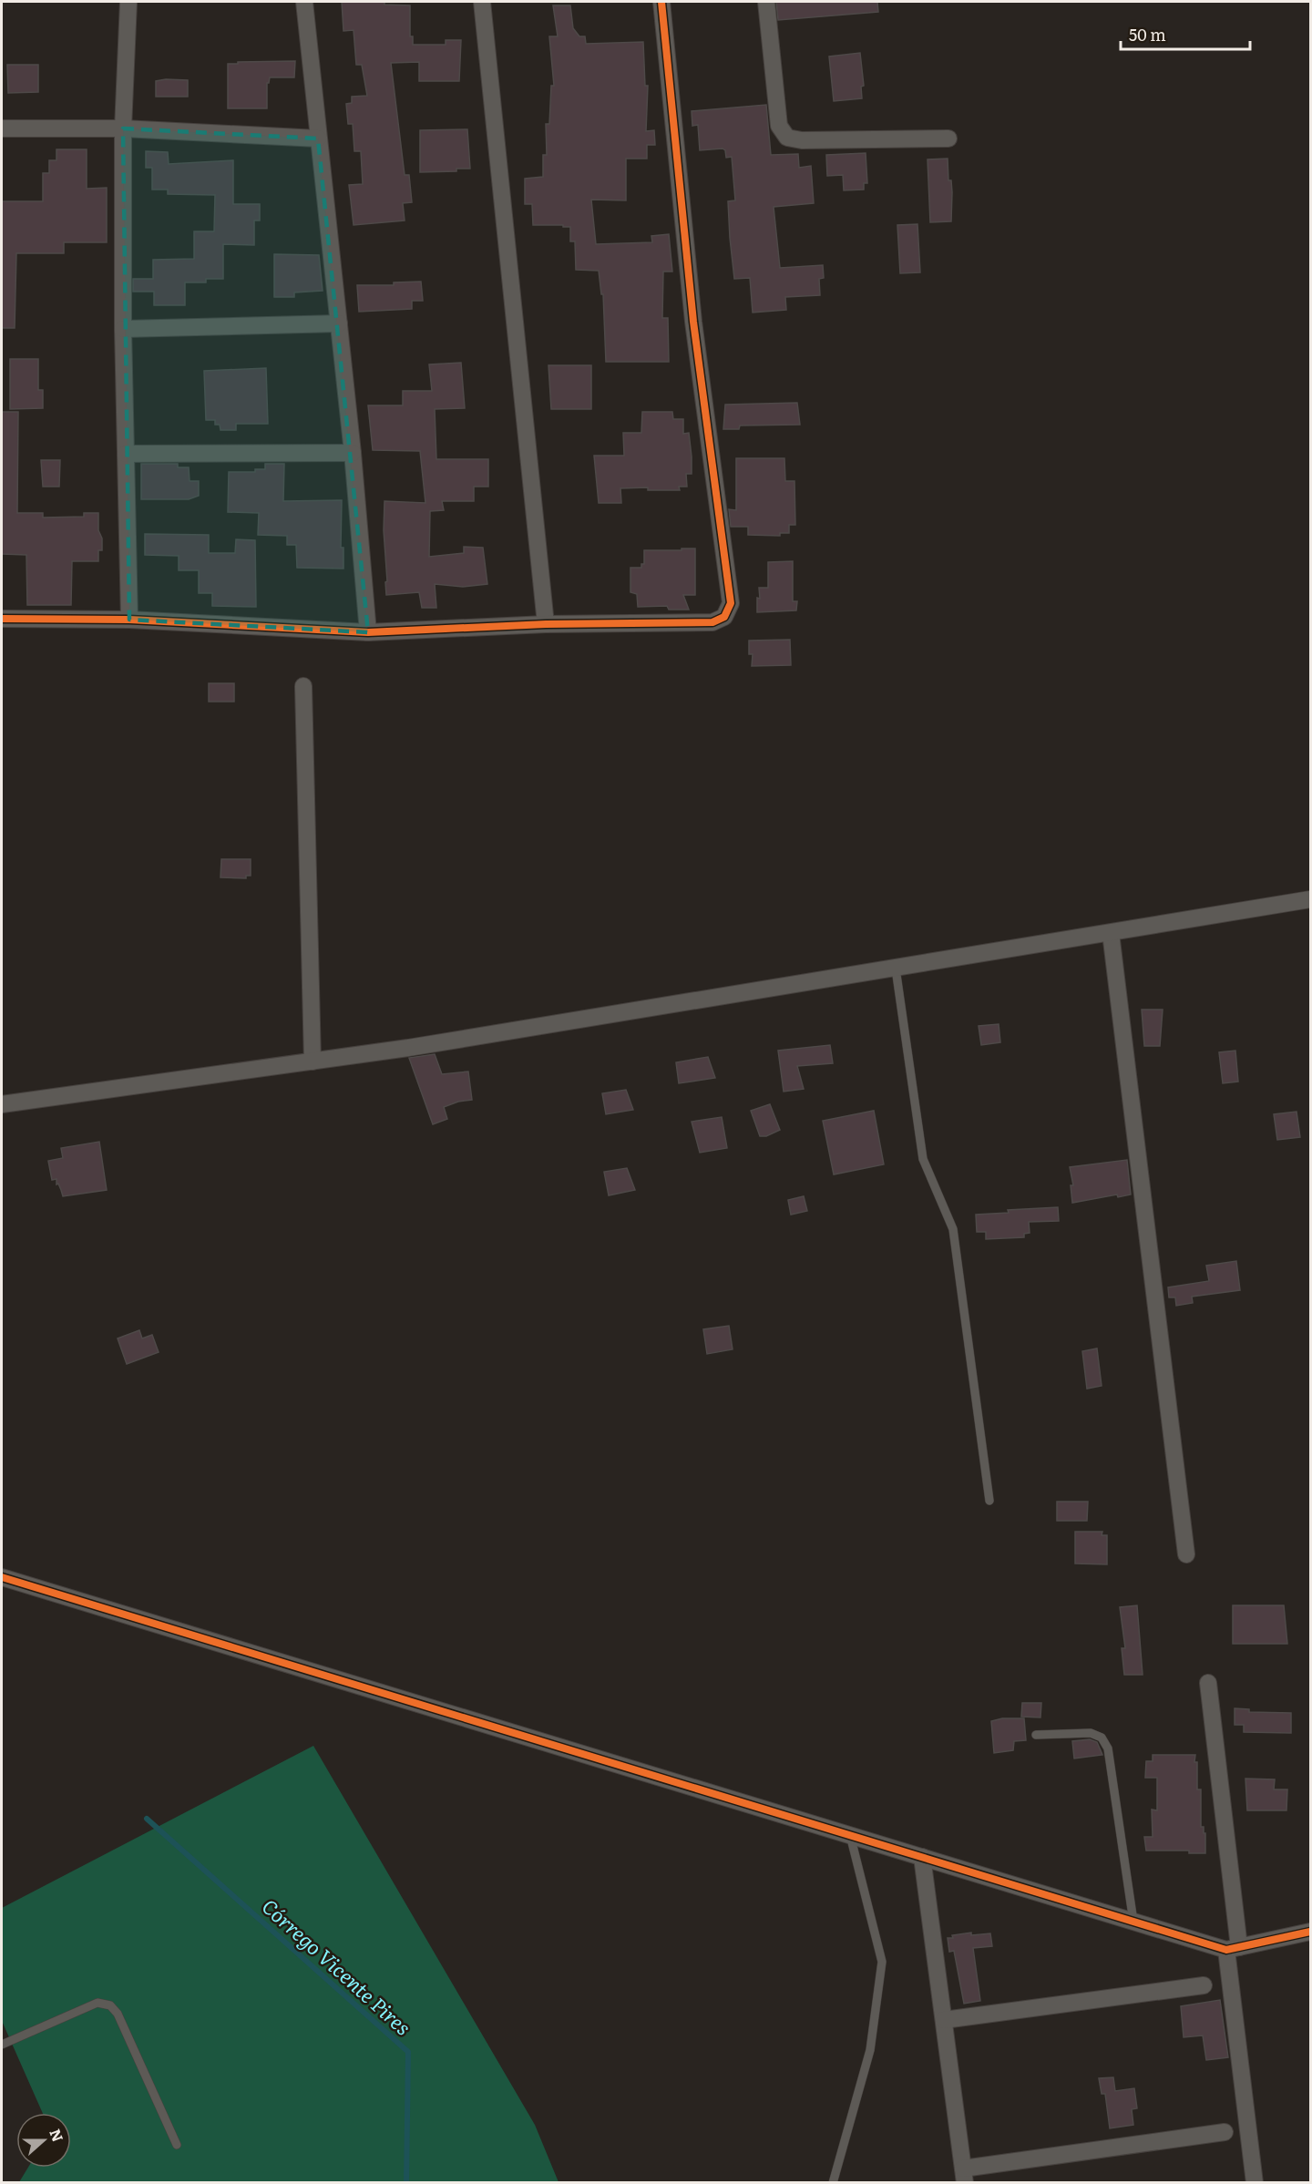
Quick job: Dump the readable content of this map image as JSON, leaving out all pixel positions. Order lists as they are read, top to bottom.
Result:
{
  "water": ["Córrego Vicente Pires"],
  "scale_bar": "50 m",
  "north": "right"
}
